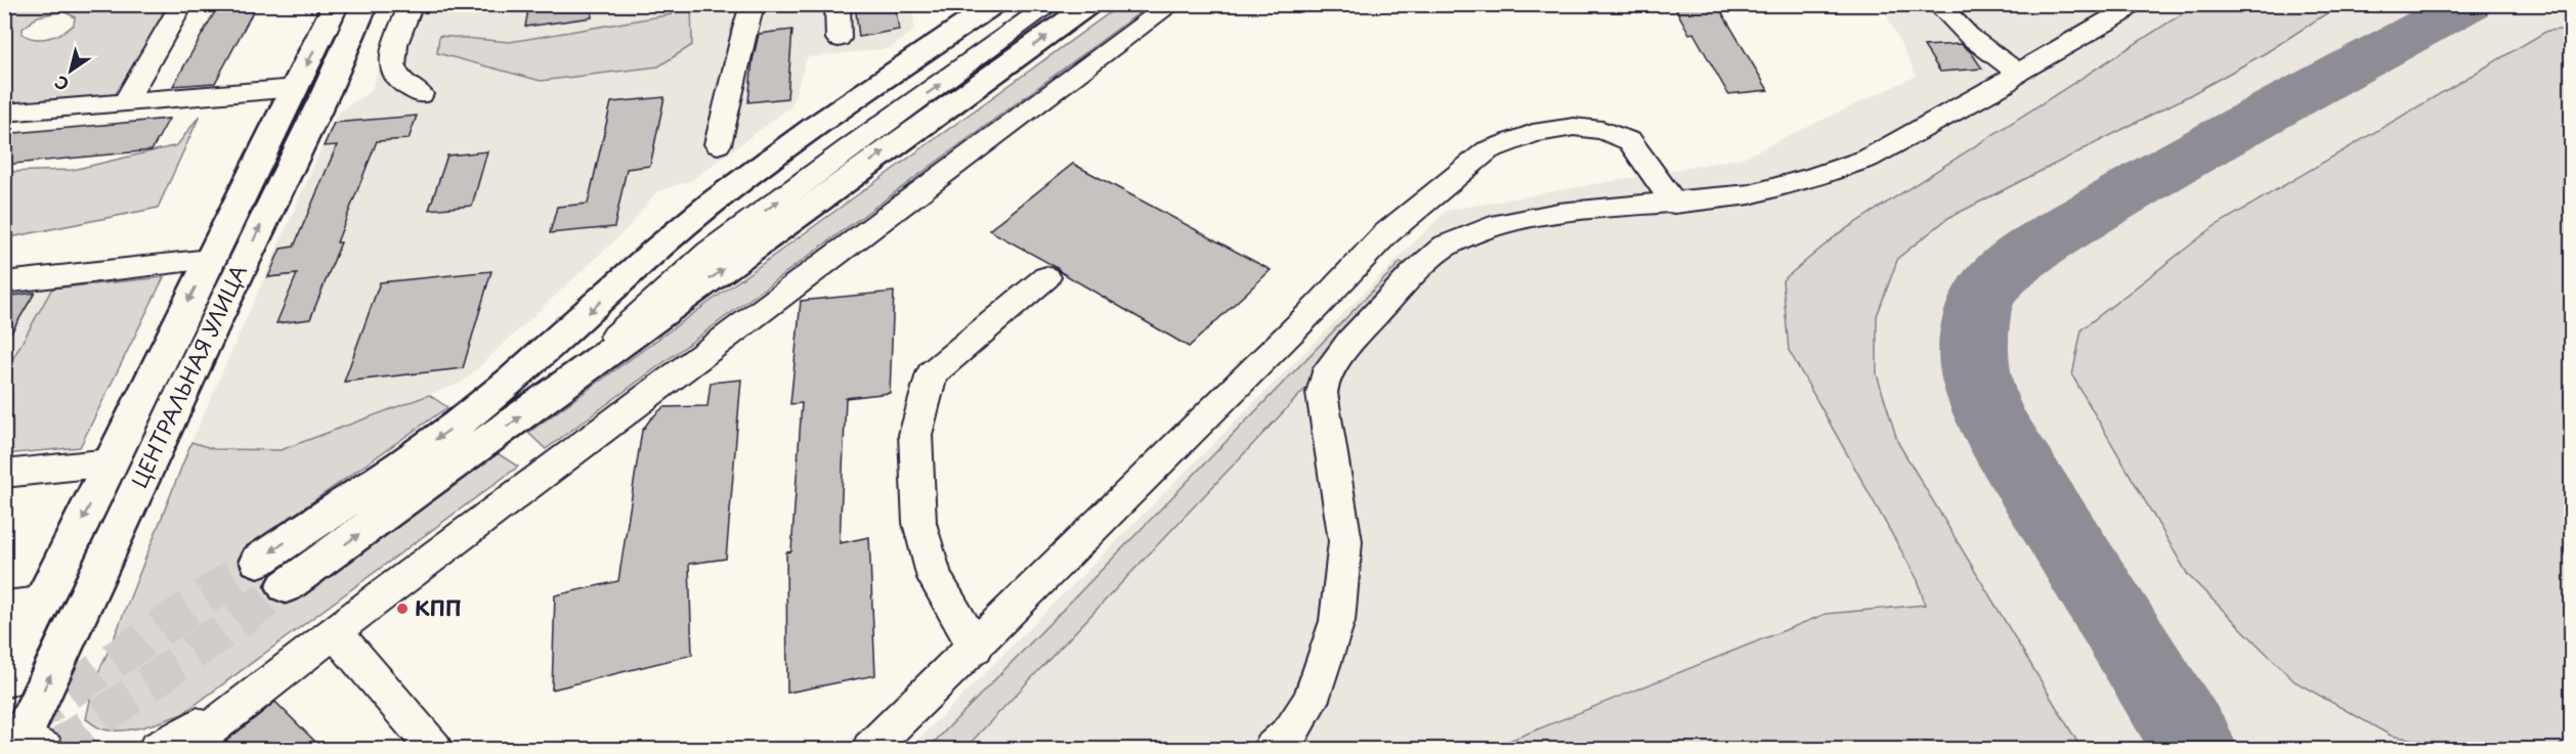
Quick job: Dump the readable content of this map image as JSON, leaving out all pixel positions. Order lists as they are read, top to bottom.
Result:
{
  "streets": {
    "main road": ["ЦЕНТРАЛЬНАЯ УЛИЦА"]
  },
  "places": ["КПП"],
  "north": "bottom left"
}
